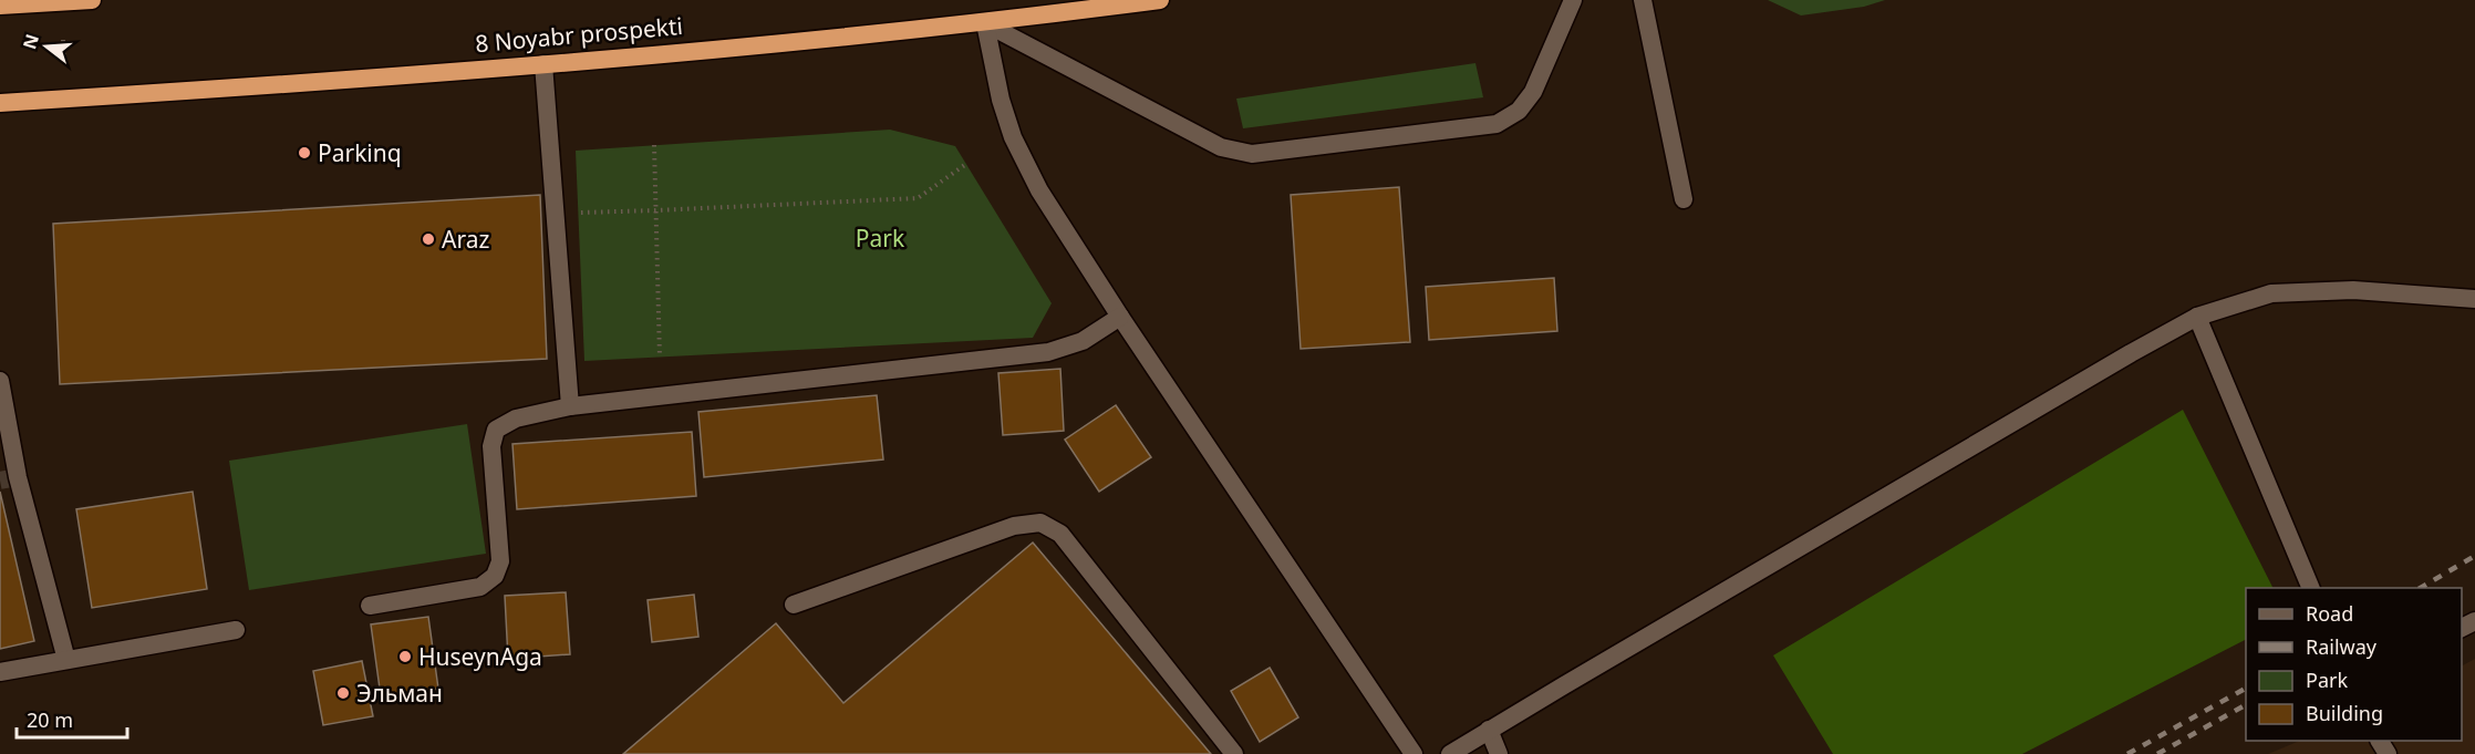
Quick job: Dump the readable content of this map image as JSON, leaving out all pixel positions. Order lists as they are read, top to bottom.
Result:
{
  "streets": {
    "highway": ["8 Noyabr prospekti"]
  },
  "parks": ["Park"],
  "places": [
    "Parkinq",
    "Araz",
    "HuseynAga",
    "Эльман"
  ],
  "legend": [
    "Road",
    "Railway",
    "Park",
    "Building"
  ],
  "scale_bar": "20 m",
  "north": "left"
}
